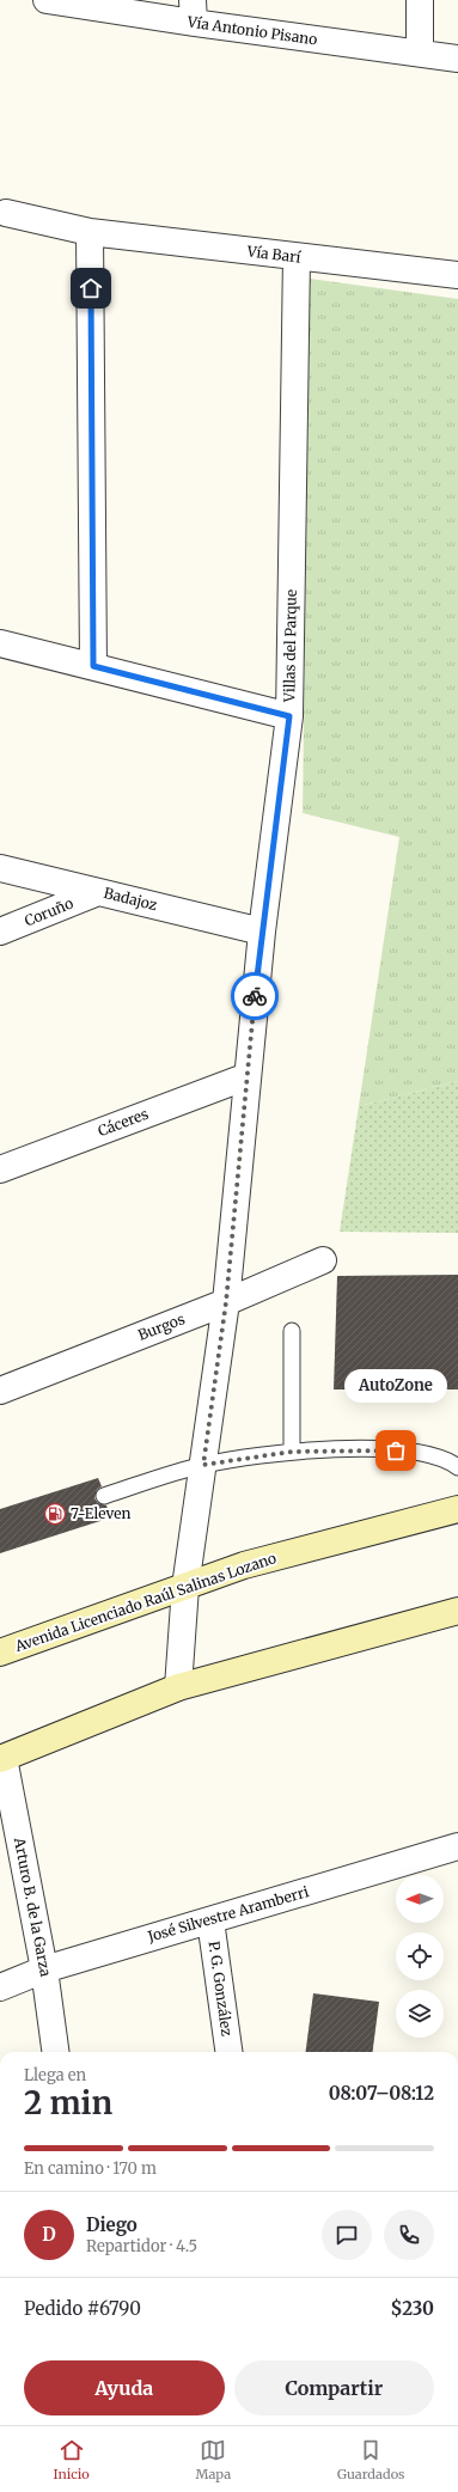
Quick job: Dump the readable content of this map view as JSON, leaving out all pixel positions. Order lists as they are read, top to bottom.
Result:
{
  "streets": {
    "main road": ["Avenida Licenciado Raúl Salinas Lozano"],
    "street": [
      "Vía Antonio Pisano",
      "Vía Barí",
      "Villas del Parque",
      "Badajoz",
      "Coruño",
      "Cáceres",
      "Burgos",
      "Arturo B. de la Garza",
      "José Silvestre Aramberri",
      "P. G. González"
    ]
  },
  "crossings": [
    ["Vía Barí", "Villas del Parque"],
    ["Villas del Parque", "Badajoz"],
    ["Villas del Parque", "Cáceres"],
    ["Villas del Parque", "Burgos"],
    ["Villas del Parque", "Avenida Licenciado Raúl Salinas Lozano"],
    ["Badajoz", "Coruño"],
    ["Arturo B. de la Garza", "José Silvestre Aramberri"],
    ["José Silvestre Aramberri", "P. G. González"]
  ],
  "places": {
    "other": ["AutoZone"],
    "fuel station": ["7-Eleven"]
  },
  "north": "left",
  "page": {
    "bubble": "AutoZone",
    "heading": ["2 min", "Llega en", "08:07–08:12"],
    "panel": [
      "Diego",
      "Repartidor · 4.5",
      "Pedido #6790",
      "$230"
    ],
    "bar": "En camino · 170 m",
    "round": "D",
    "buttons": ["Ayuda", "Compartir"],
    "tabs": ["Inicio", "Mapa", "Guardados"]
  }
}
